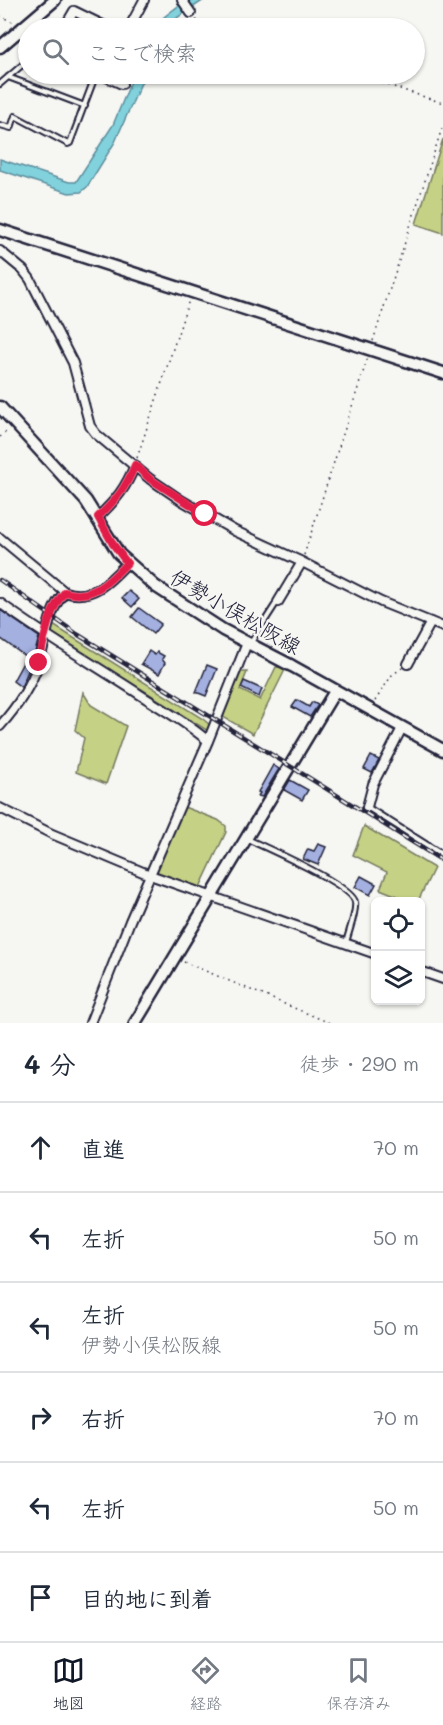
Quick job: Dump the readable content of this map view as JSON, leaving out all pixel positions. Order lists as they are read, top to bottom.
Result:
{
  "streets": {
    "street": ["伊勢小俣松阪線"]
  },
  "page": {
    "search": "ここで検索",
    "heading": ["4 分", "徒歩 · 290 m"],
    "list": [
      ["直進", "70 m"],
      ["左折", "50 m"],
      ["左折", "伊勢小俣松阪線", "50 m"],
      ["右折", "70 m"],
      ["左折", "50 m"],
      "目的地に到着"
    ],
    "nav": ["地図", "経路", "保存済み"]
  }
}
